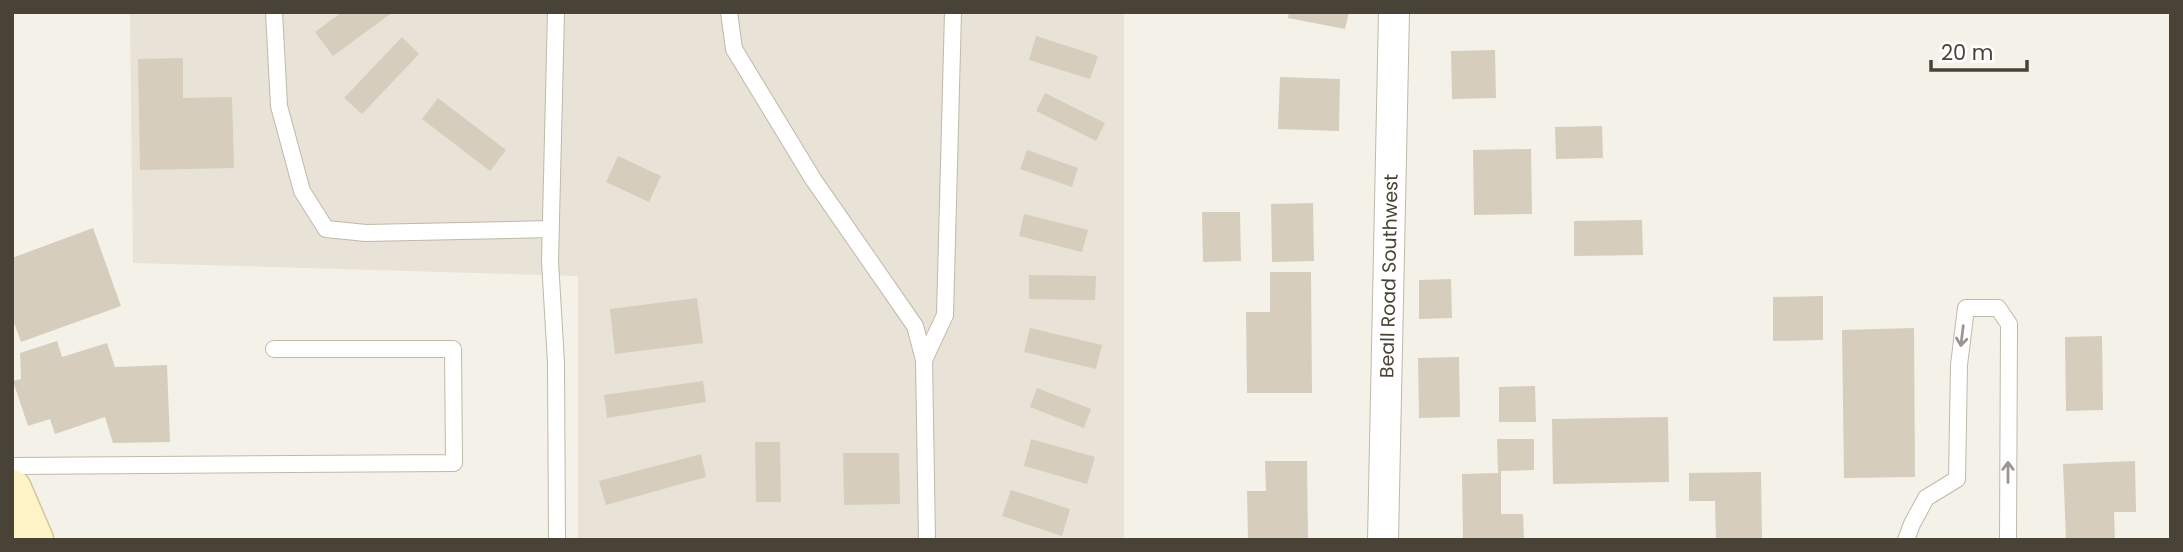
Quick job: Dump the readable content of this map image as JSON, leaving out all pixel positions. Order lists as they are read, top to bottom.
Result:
{
  "streets": {
    "street": ["Beall Road Southwest"]
  },
  "scale_bar": "20 m"
}
